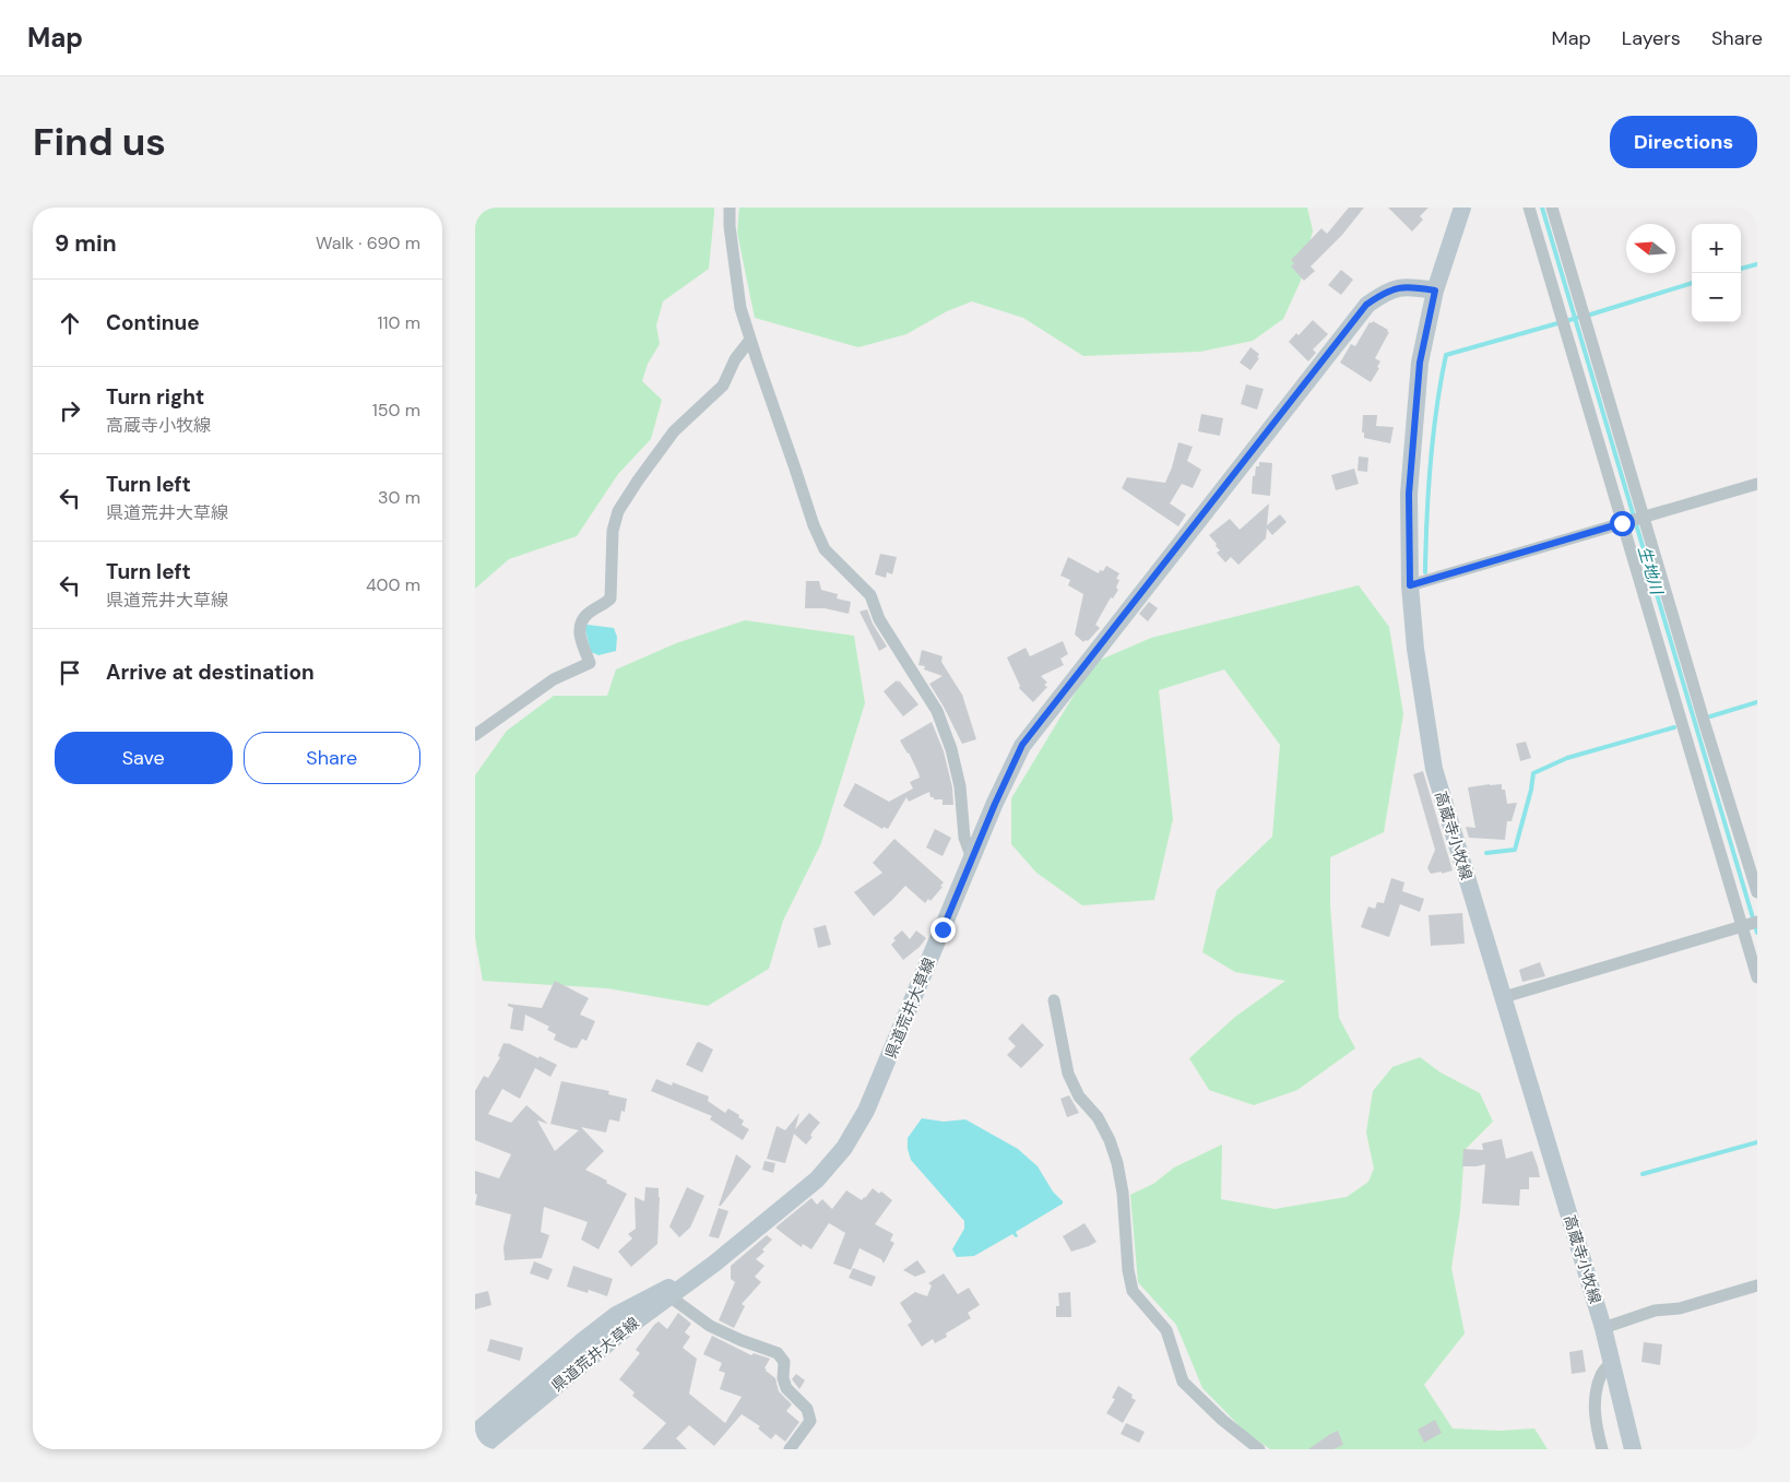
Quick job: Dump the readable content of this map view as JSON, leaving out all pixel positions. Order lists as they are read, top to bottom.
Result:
{
  "streets": {
    "main road": ["高蔵寺小牧線", "県道荒井大草線"]
  },
  "crossings": [
    ["高蔵寺小牧線", "県道荒井大草線"]
  ],
  "water": ["生地川"],
  "north": "left",
  "page": {
    "header": "Map",
    "nav": ["Map", "Layers", "Share"],
    "buttons": [
      "Directions",
      ["Save", "Share"]
    ],
    "title": "Find us",
    "heading": ["9 min", "Walk · 690 m"],
    "map_buttons": ["+", "−"],
    "list": [
      ["Continue", "110 m"],
      ["Turn right", "高蔵寺小牧線", "150 m"],
      ["Turn left", "県道荒井大草線", "30 m"],
      ["Turn left", "県道荒井大草線", "400 m"],
      "Arrive at destination"
    ]
  }
}
